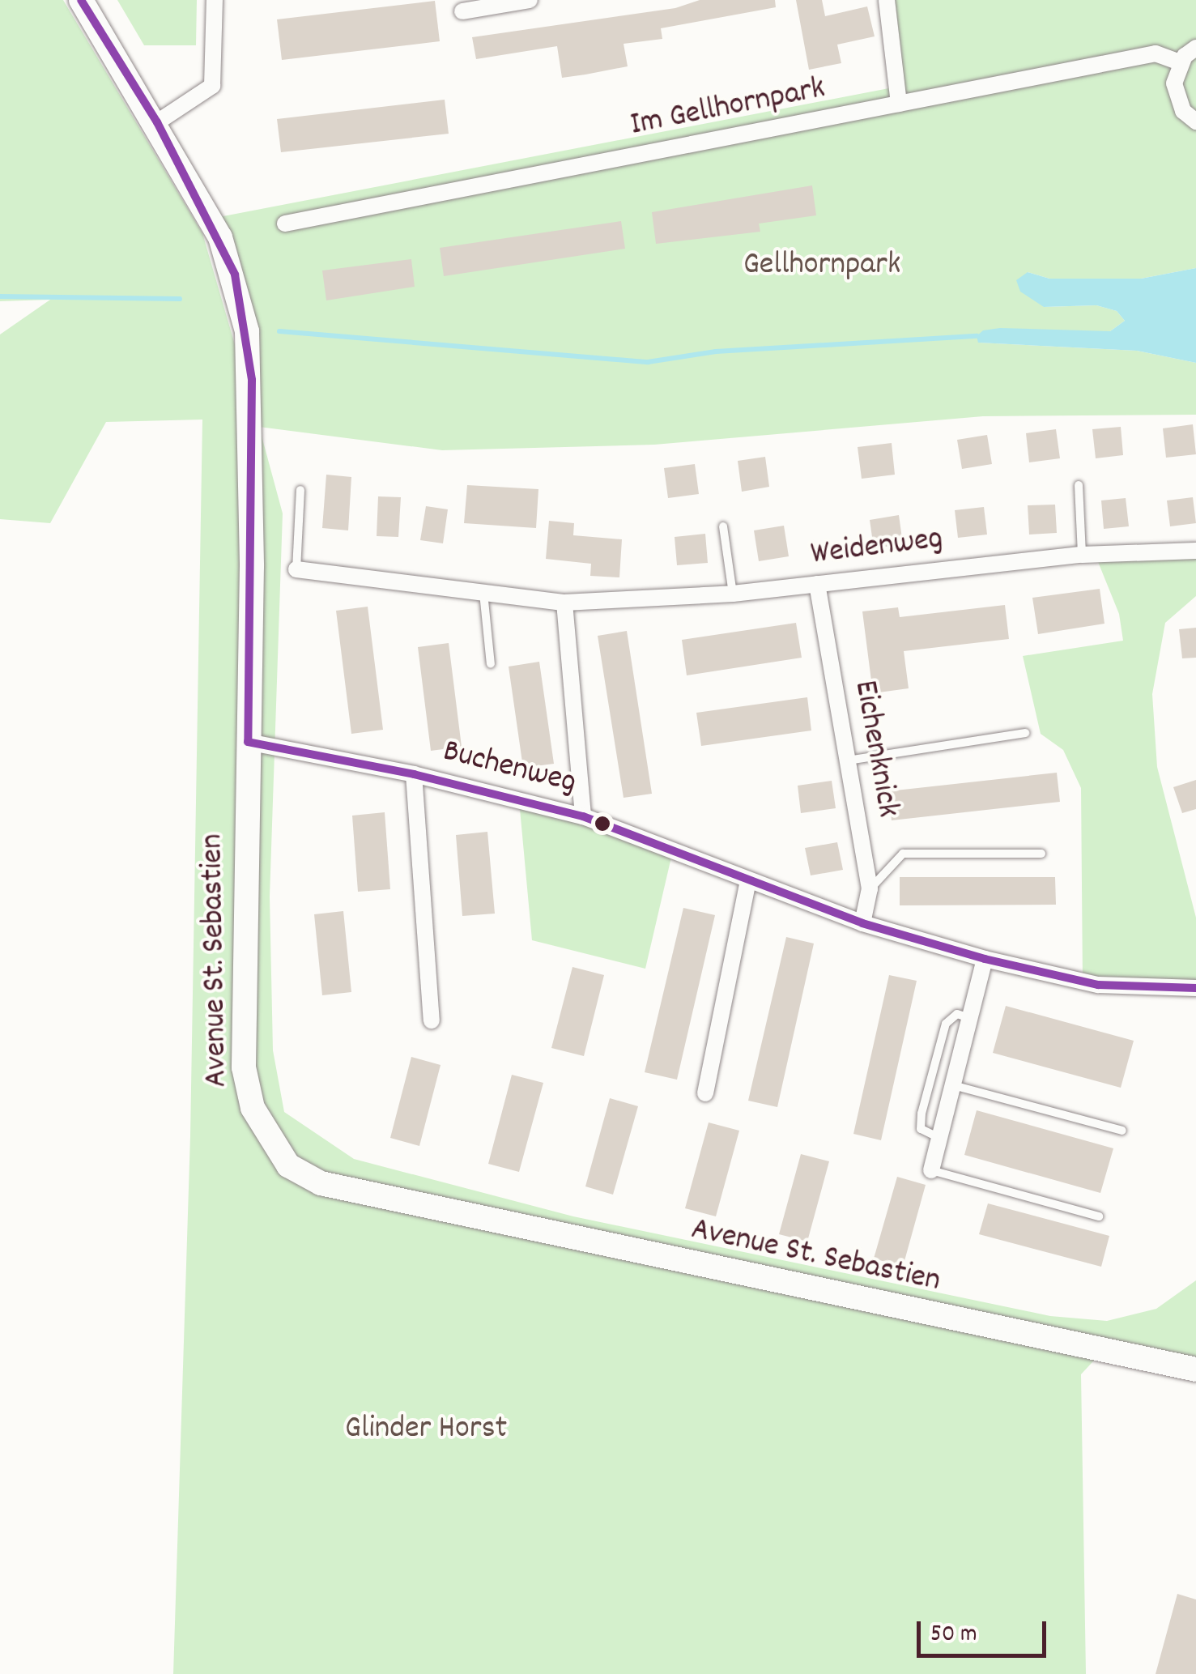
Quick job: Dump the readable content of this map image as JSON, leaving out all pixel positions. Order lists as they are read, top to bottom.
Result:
{
  "streets": {
    "main road": ["Avenue St. Sebastien"],
    "street": [
      "Im Gellhornpark",
      "Weidenweg",
      "Eichenknick",
      "Buchenweg"
    ]
  },
  "crossings": [
    ["Weidenweg", "Eichenknick"],
    ["Eichenknick", "Buchenweg"],
    ["Buchenweg", "Avenue St. Sebastien"]
  ],
  "parks": ["Gellhornpark", "Glinder Horst"],
  "scale_bar": "50 m"
}
